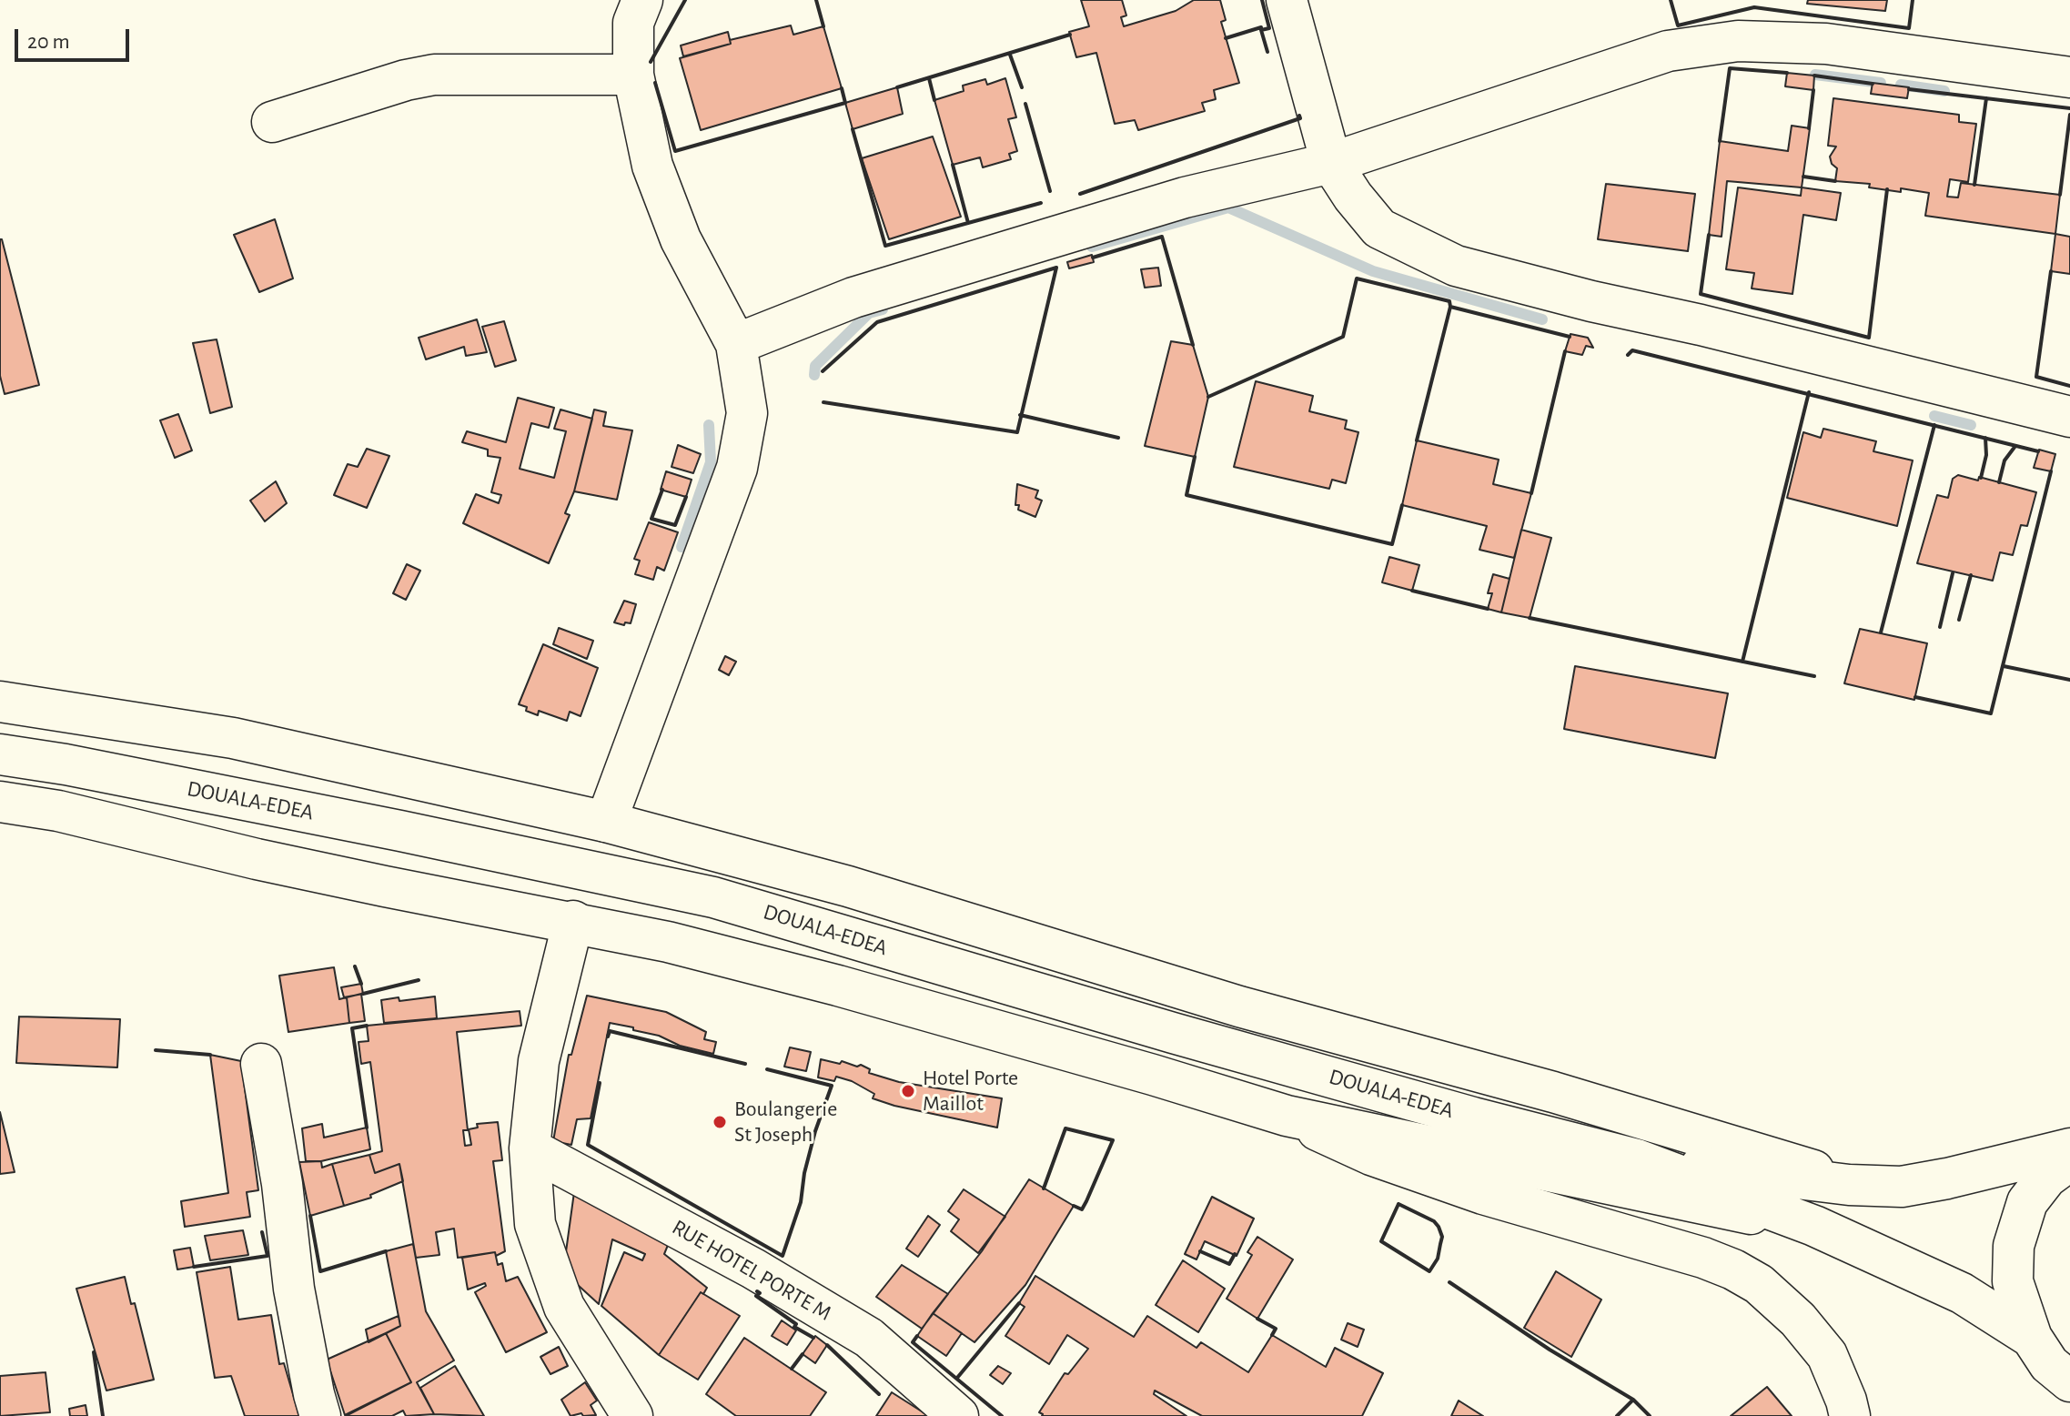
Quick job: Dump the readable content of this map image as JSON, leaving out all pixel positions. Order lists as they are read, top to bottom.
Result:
{
  "streets": {
    "main road": ["DOUALA-EDEA", "RUE HOTEL PORTE M"]
  },
  "places": ["Hotel Porte Maillot", "Boulangerie St Joseph"],
  "scale_bar": "20 m"
}
